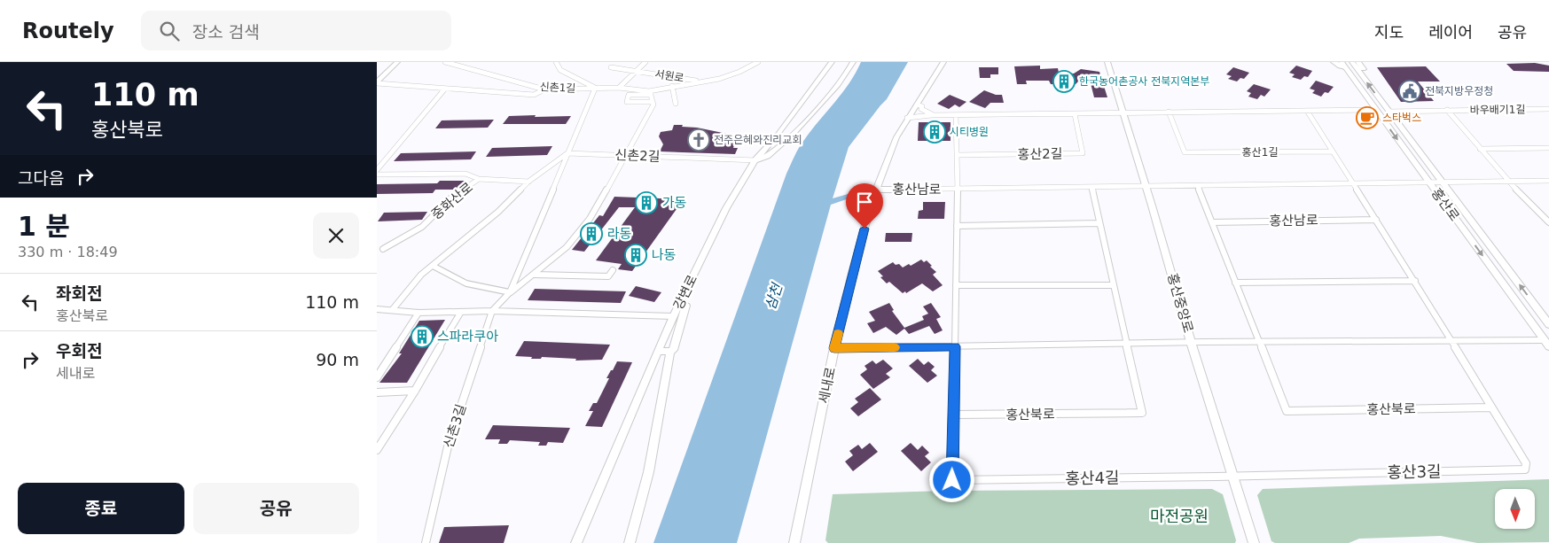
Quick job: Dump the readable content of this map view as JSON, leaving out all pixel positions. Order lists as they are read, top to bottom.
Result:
{
  "streets": {
    "street": [
      "서원로",
      "신촌1길",
      "바우배기1길",
      "홍산1길",
      "홍산2길",
      "신촌2길",
      "홍산남로",
      "중화산로",
      "홍산로",
      "강변로",
      "홍산중앙로",
      "세내로",
      "홍산북로",
      "신촌3길",
      "홍산3길",
      "홍산4길"
    ]
  },
  "crossings": [
    ["서원로", "신촌1길"],
    ["신촌1길", "신촌3길"],
    ["바우배기1길", "홍산로"],
    ["신촌2길", "강변로"],
    ["신촌2길", "신촌3길"],
    ["홍산남로", "홍산로"],
    ["홍산남로", "홍산중앙로"],
    ["홍산남로", "세내로"],
    ["홍산남로", "홍산북로"],
    ["홍산중앙로", "홍산3길"],
    ["홍산중앙로", "홍산4길"],
    ["홍산북로", "홍산3길"],
    ["홍산북로", "홍산4길"],
    ["홍산3길", "홍산4길"]
  ],
  "water": ["삼천"],
  "parks": ["마전공원"],
  "places": {
    "building": [
      "한국농어촌공사 전북지역본부",
      "시티병원",
      "가동",
      "라동",
      "나동",
      "스파라쿠아"
    ],
    "public building": ["전북지방우정청"],
    "cafe": ["스타벅스"],
    "church": ["전주은혜와진리교회"]
  },
  "north": "bottom",
  "page": {
    "header": "Routely",
    "search": "장소 검색",
    "nav": ["지도", "레이어", "공유"],
    "turn": ["110 m", "홍산북로"],
    "then": "그다음",
    "heading": ["1 분", "330 m · 18:49"],
    "list": [
      {
        "name": "좌회전",
        "note": "홍산북로",
        "value": "110 m"
      },
      {
        "name": "우회전",
        "note": "세내로",
        "value": "90 m"
      }
    ],
    "buttons": ["종료", "공유"]
  }
}
